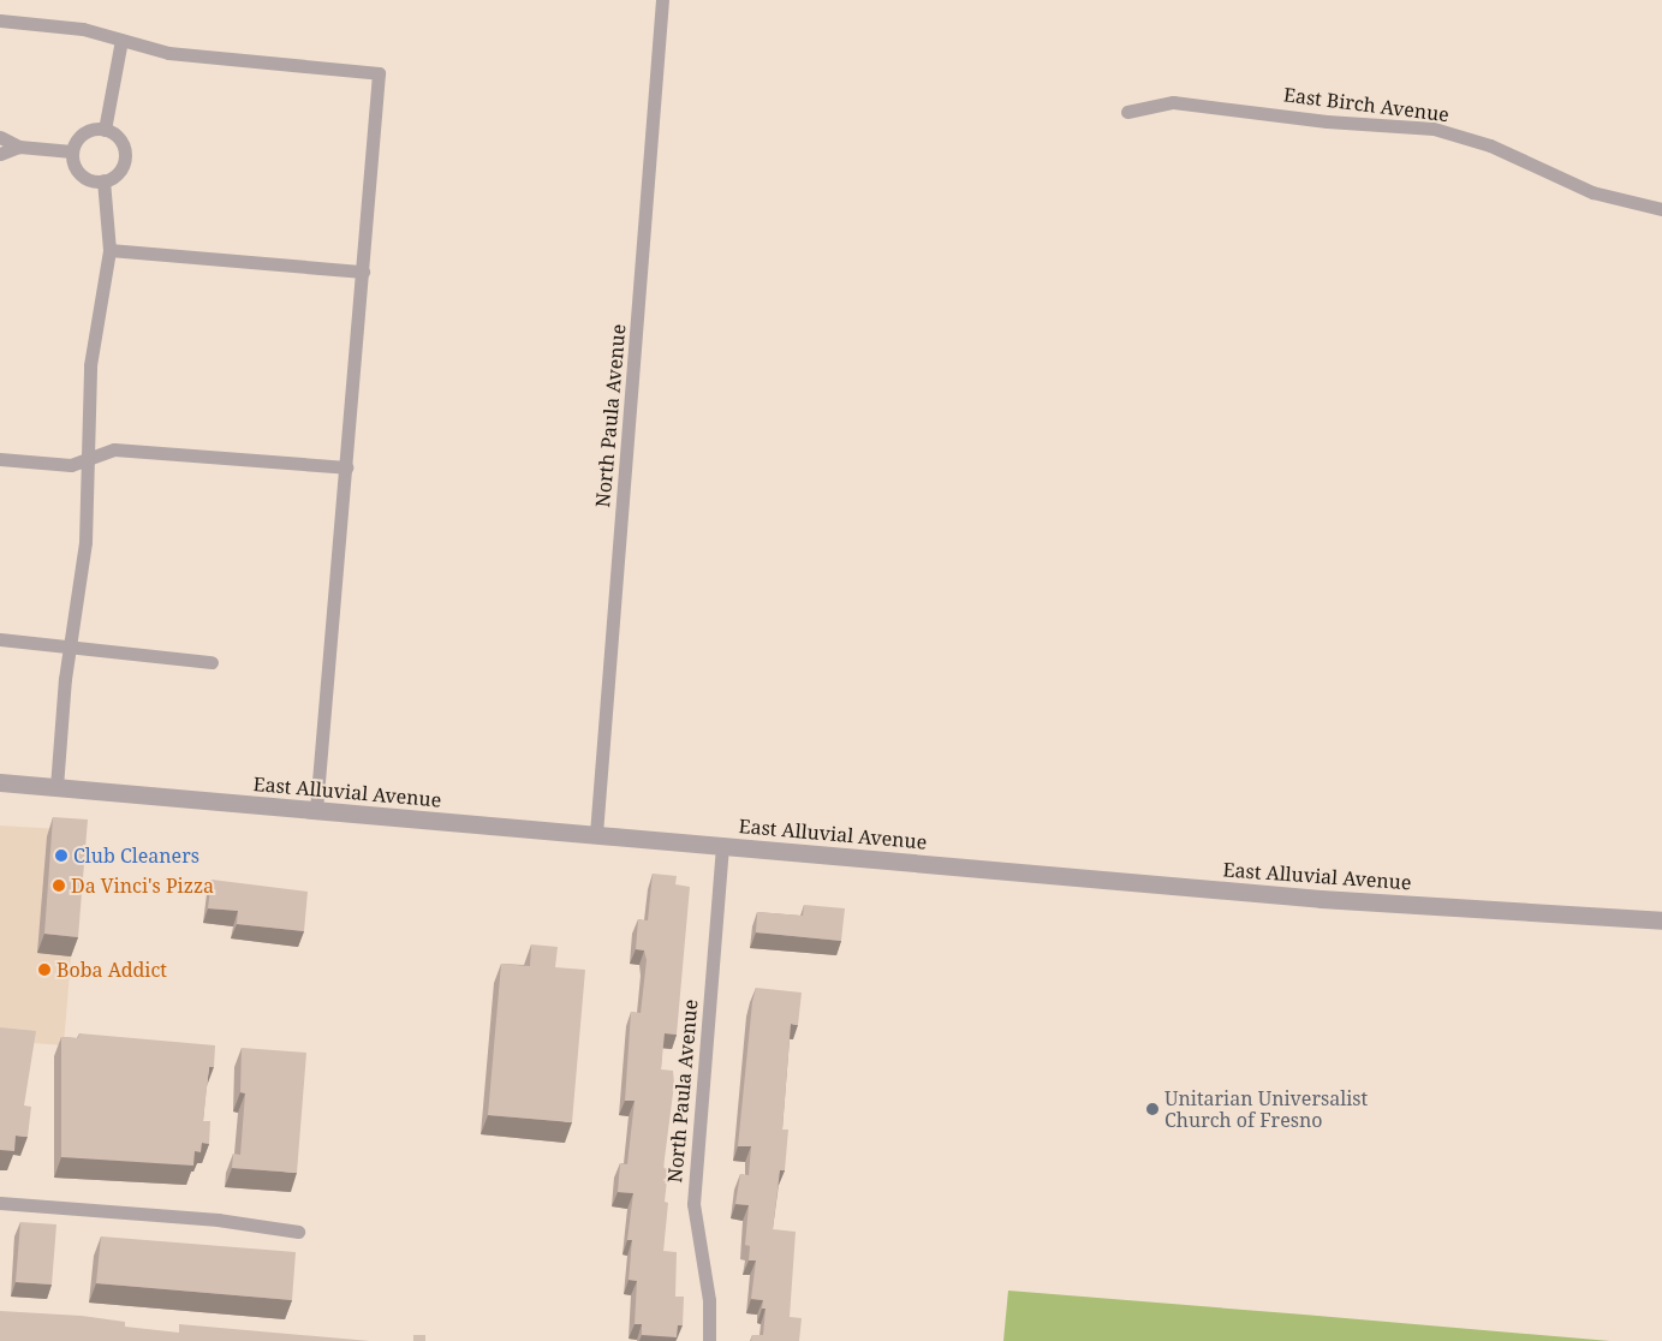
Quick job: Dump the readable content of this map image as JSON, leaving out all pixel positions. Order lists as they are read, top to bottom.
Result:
{
  "streets": {
    "street": ["East Birch Avenue", "North Paula Avenue", "East Alluvial Avenue"]
  },
  "crossings": [
    ["North Paula Avenue", "East Alluvial Avenue"]
  ],
  "places": [
    "Club Cleaners",
    "Da Vinci's Pizza",
    "Boba Addict",
    "Unitarian Universalist Church of Fresno"
  ]
}
